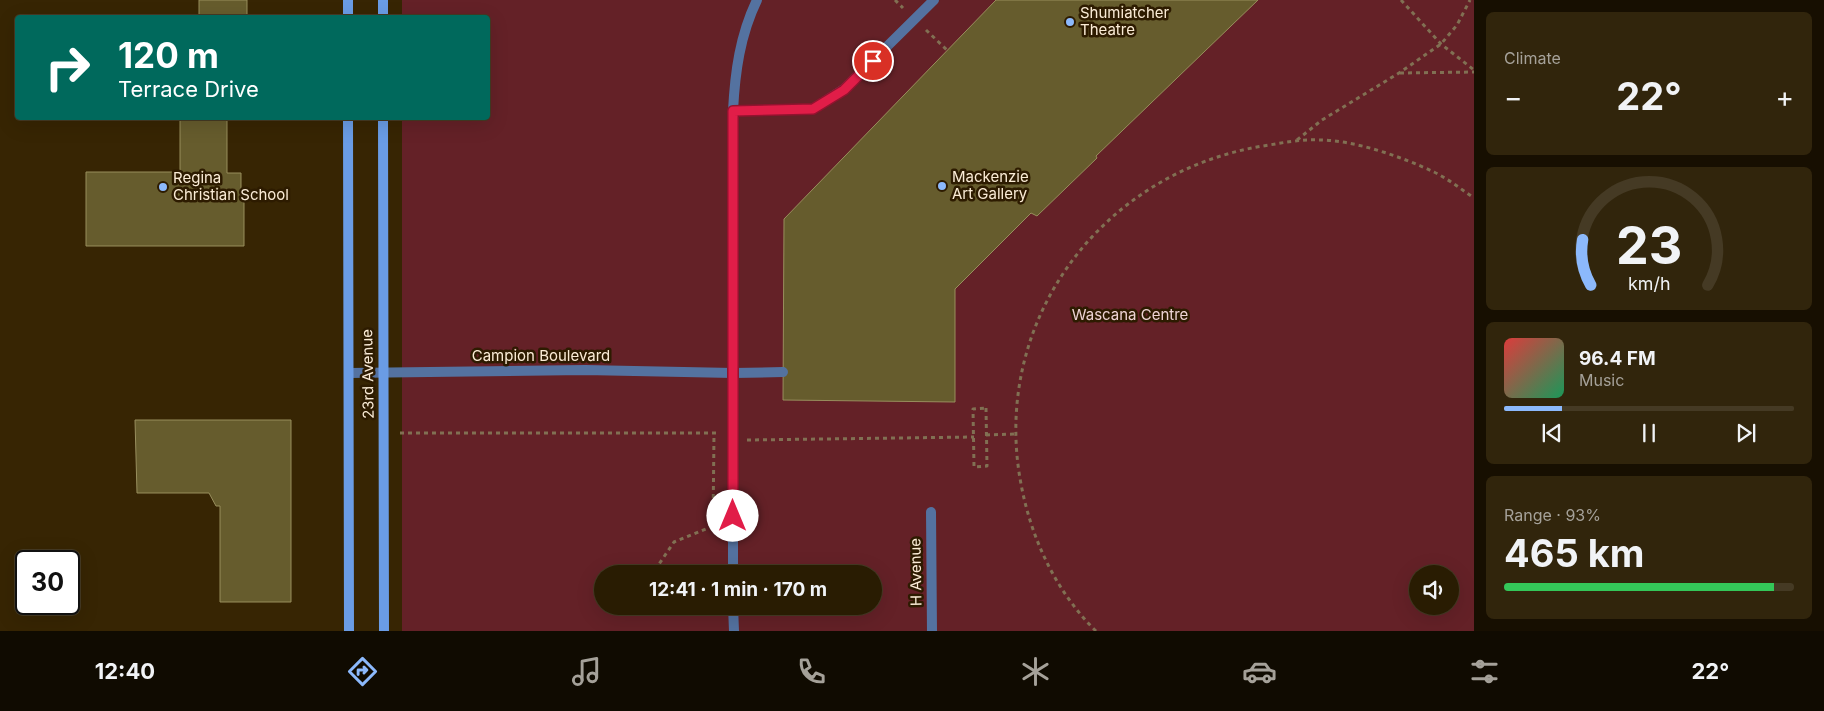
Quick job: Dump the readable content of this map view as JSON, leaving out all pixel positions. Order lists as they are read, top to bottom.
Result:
{
  "streets": {
    "main road": ["23rd Avenue"],
    "street": ["Campion Boulevard", "H Avenue"]
  },
  "crossings": [
    ["Campion Boulevard", "23rd Avenue"]
  ],
  "parks": ["Wascana Centre"],
  "places": ["Shumiatcher Theatre", "Mackenzie Art Gallery", "Regina Christian School"],
  "page": {
    "tile": [
      "Climate",
      ["Range · 93%", "465 km"]
    ],
    "turn": ["120 m", "Terrace Drive"],
    "heat": ["−", "22°", "+"],
    "song": ["96.4 FM", "Music"],
    "limit": "30",
    "trip": "12:41 · 1 min · 170 m",
    "tabs": ["12:40", "22°"],
    "gauge": ["23", "km/h"]
  }
}
